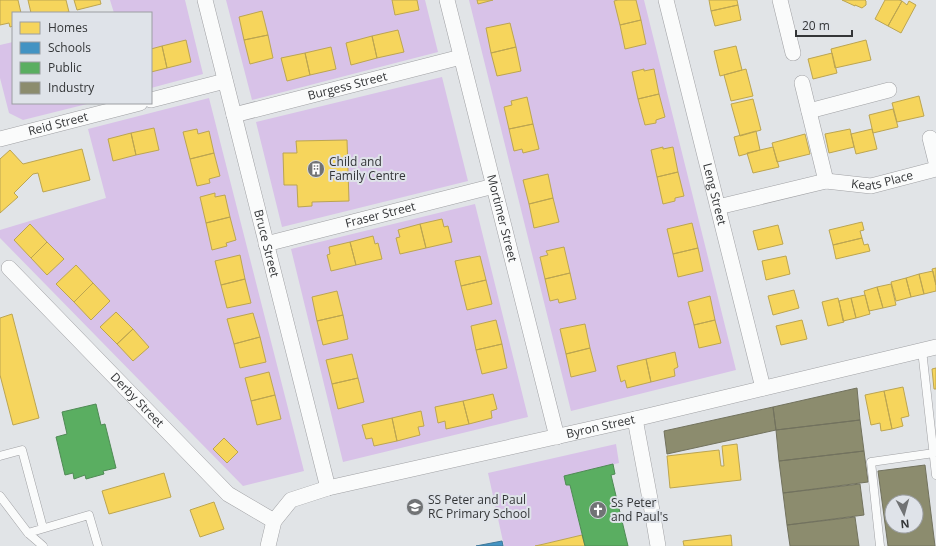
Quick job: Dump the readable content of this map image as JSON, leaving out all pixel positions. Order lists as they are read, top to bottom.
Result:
{
  "streets": {
    "street": [
      "Burgess Street",
      "Reid Street",
      "Keats Place",
      "Leng Street",
      "Fraser Street",
      "Mortimer Street",
      "Bruce Street",
      "Derby Street",
      "Byron Street"
    ]
  },
  "crossings": [
    ["Burgess Street", "Mortimer Street"],
    ["Burgess Street", "Bruce Street"],
    ["Keats Place", "Leng Street"],
    ["Leng Street", "Byron Street"],
    ["Fraser Street", "Mortimer Street"],
    ["Fraser Street", "Bruce Street"],
    ["Mortimer Street", "Byron Street"],
    ["Bruce Street", "Byron Street"],
    ["Derby Street", "Byron Street"]
  ],
  "places": {
    "building": ["Child and Family Centre"],
    "school or university": ["SS Peter and Paul RC Primary School"],
    "church": ["Ss Peter and Paul's"]
  },
  "legend": [
    "Homes",
    "Schools",
    "Public",
    "Industry"
  ],
  "scale_bar": "20 m",
  "north": "bottom"
}
